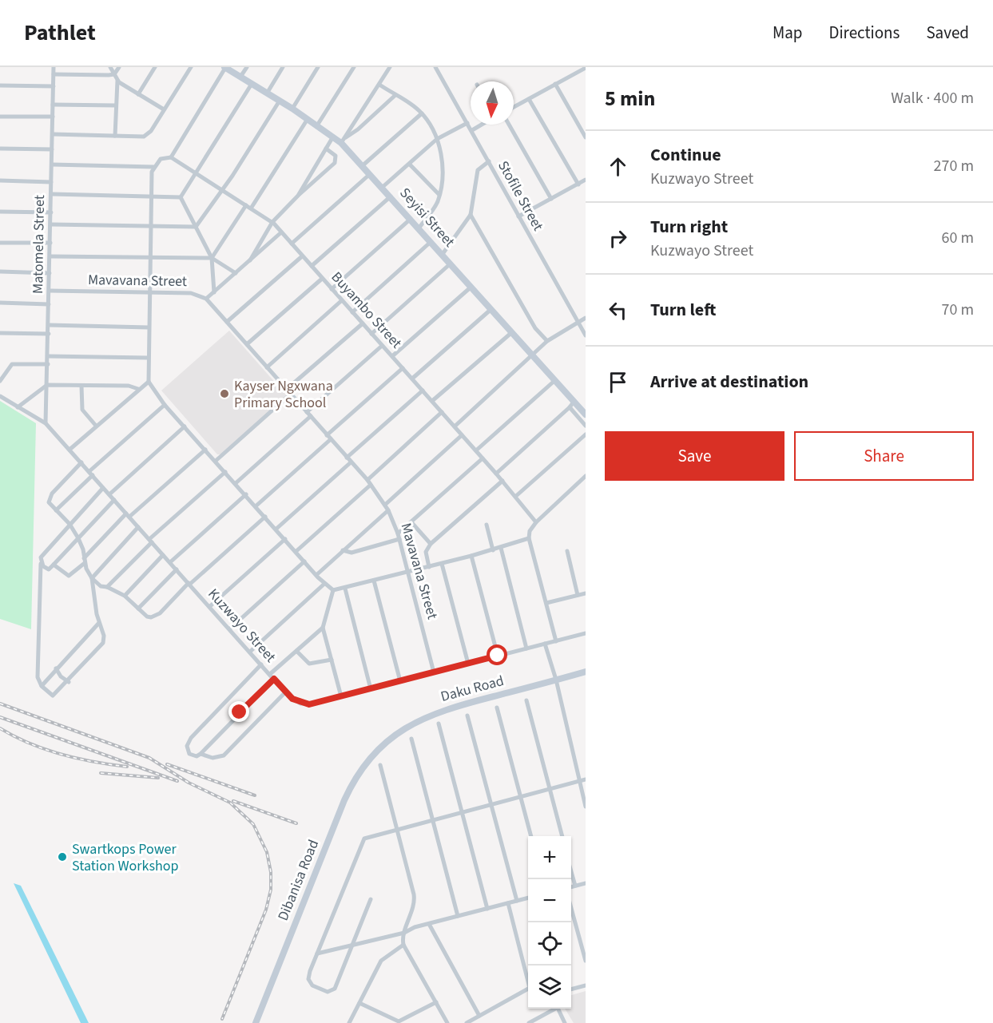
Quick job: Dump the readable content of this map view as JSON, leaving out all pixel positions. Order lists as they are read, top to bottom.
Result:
{
  "streets": {
    "main road": ["Seyisi Street", "Daku Road", "Dibanisa Road"],
    "street": [
      "Stofile Street",
      "Matomela Street",
      "Mavavana Street",
      "Buyambo Street",
      "Kuzwayo Street"
    ]
  },
  "crossings": [
    ["Matomela Street", "Mavavana Street"],
    ["Matomela Street", "Kuzwayo Street"],
    ["Mavavana Street", "Kuzwayo Street"],
    ["Daku Road", "Dibanisa Road"]
  ],
  "places": ["Kayser Ngxwana Primary School", "Swartkops Power Station Workshop"],
  "north": "bottom",
  "page": {
    "header": "Pathlet",
    "nav": ["Map", "Directions", "Saved"],
    "heading": ["5 min", "Walk · 400 m"],
    "list": [
      ["Continue", "Kuzwayo Street", "270 m"],
      ["Turn right", "Kuzwayo Street", "60 m"],
      ["Turn left", "70 m"],
      "Arrive at destination"
    ],
    "buttons": ["Save", "Share"],
    "map_buttons": ["+", "−"]
  }
}
